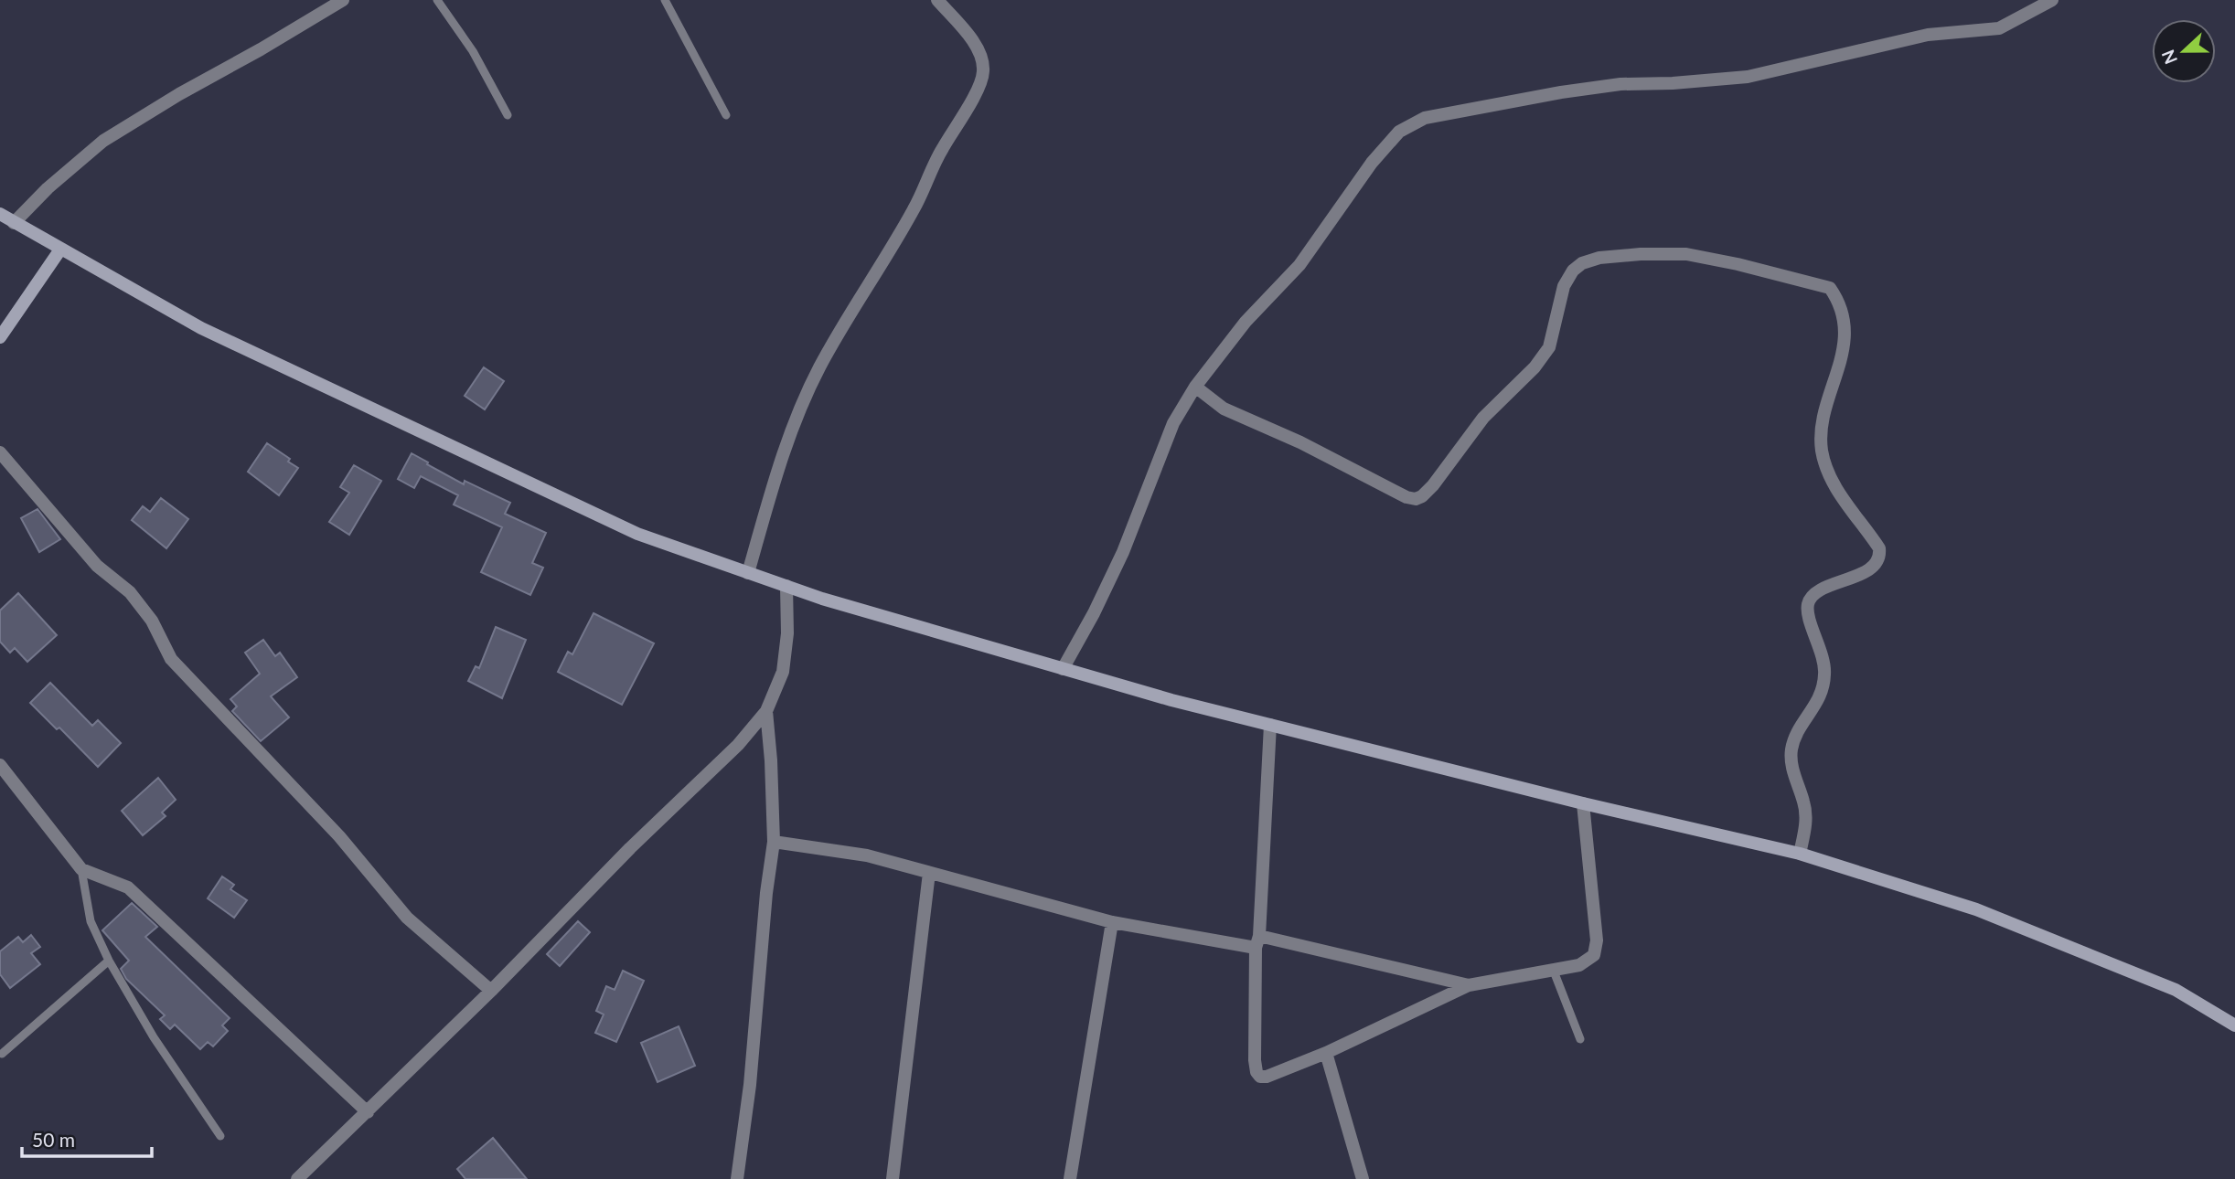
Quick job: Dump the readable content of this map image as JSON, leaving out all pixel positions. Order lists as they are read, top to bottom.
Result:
{
  "scale_bar": "50 m",
  "north": "left"
}
